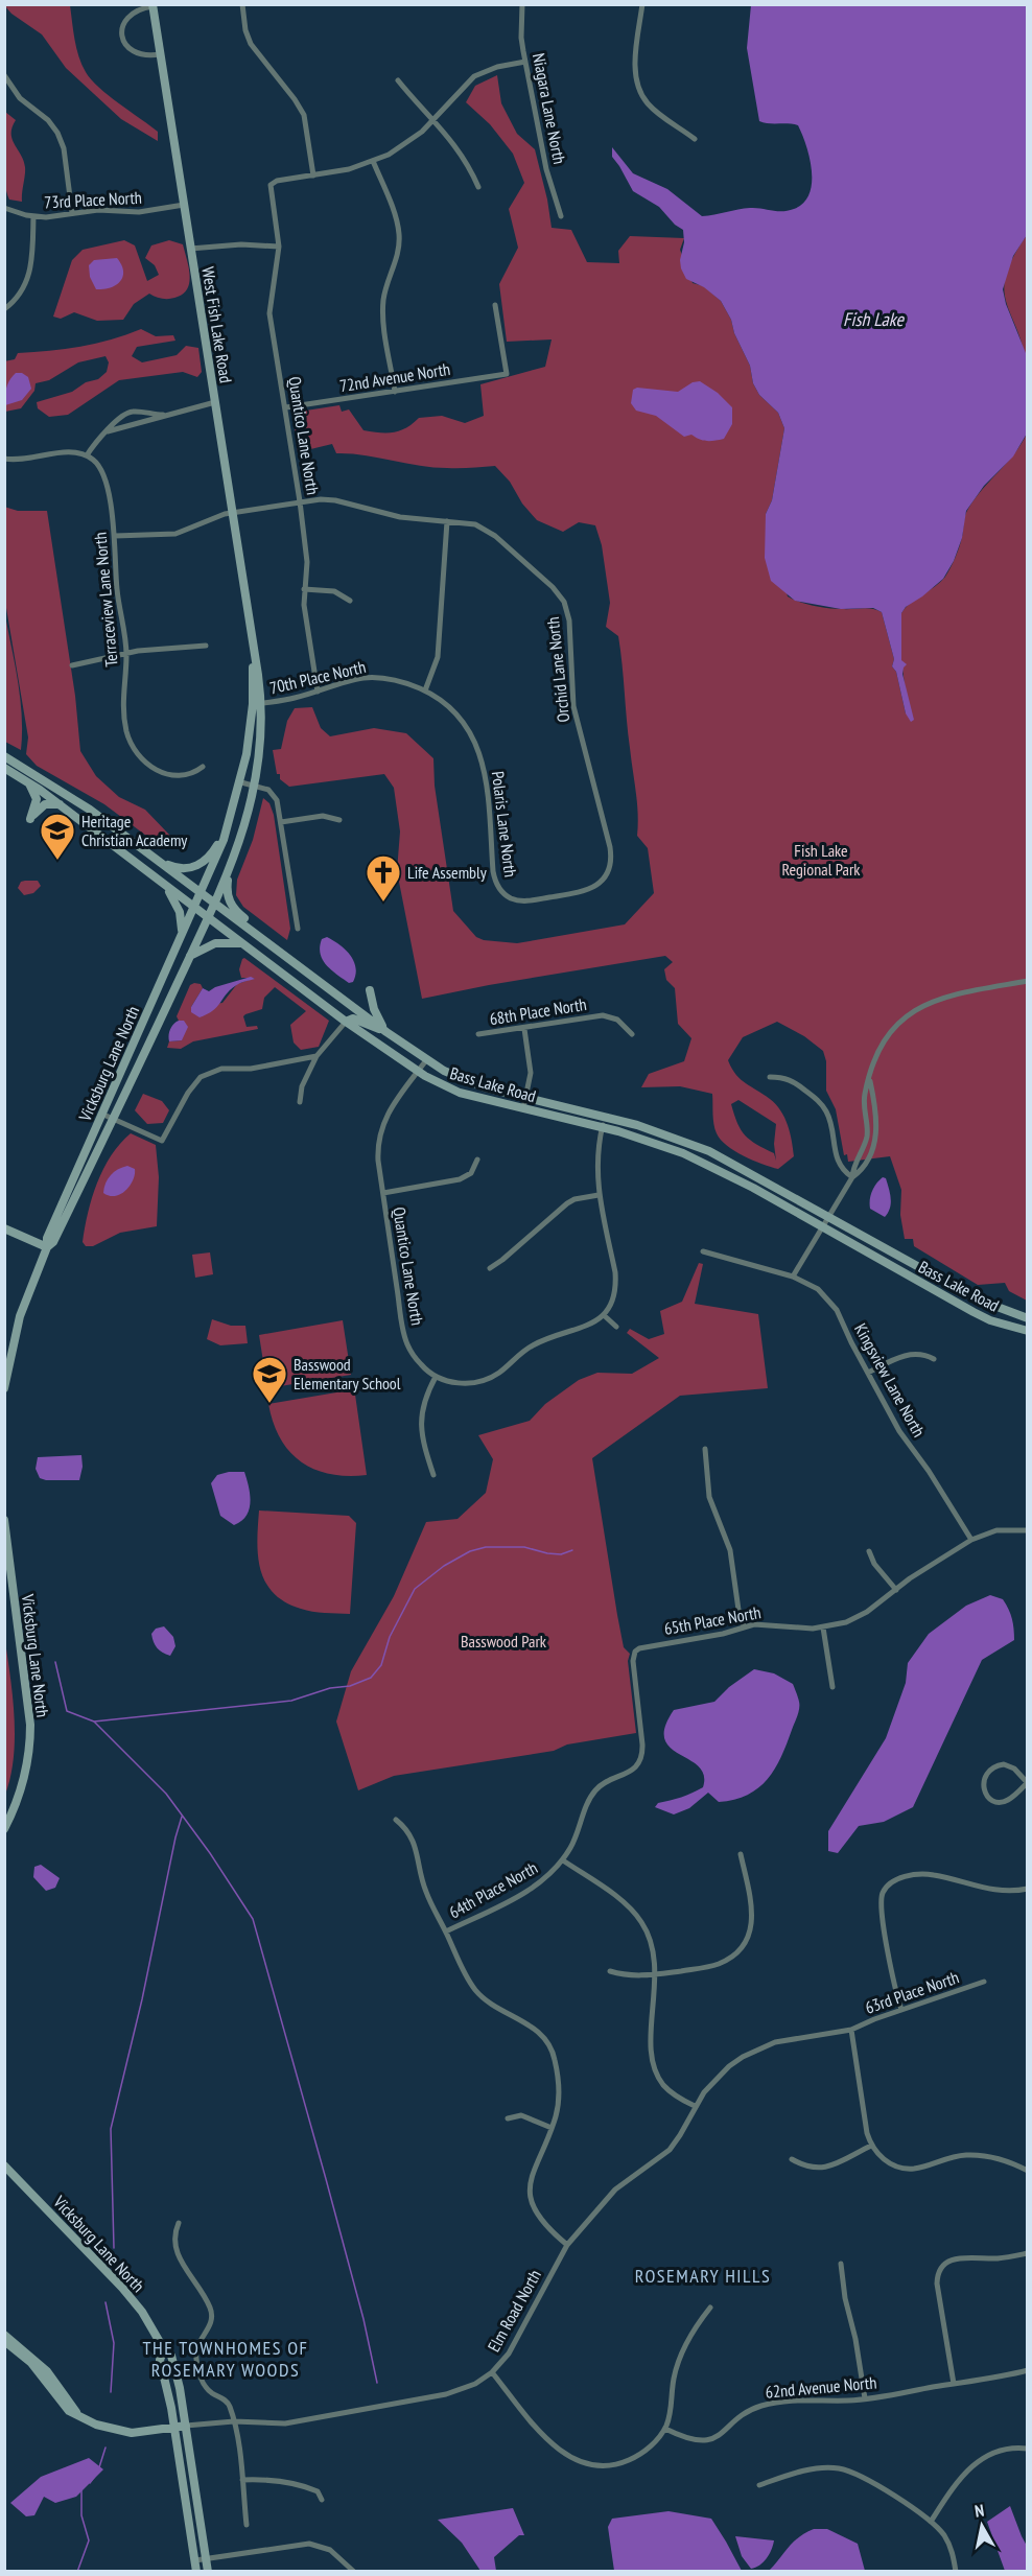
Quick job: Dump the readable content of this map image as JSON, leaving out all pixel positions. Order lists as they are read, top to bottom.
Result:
{
  "streets": {
    "main road": [
      "West Fish Lake Road",
      "Vicksburg Lane North",
      "Bass Lake Road",
      "Elm Road North"
    ],
    "street": [
      "Niagara Lane North",
      "73rd Place North",
      "72nd Avenue North",
      "Quantico Lane North",
      "Terraceview Lane North",
      "Orchid Lane North",
      "70th Place North",
      "Polaris Lane North",
      "68th Place North",
      "Kingsview Lane North",
      "65th Place North",
      "64th Place North",
      "63rd Place North",
      "62nd Avenue North"
    ]
  },
  "crossings": [
    ["73rd Place North", "West Fish Lake Road"],
    ["West Fish Lake Road", "Orchid Lane North"],
    ["West Fish Lake Road", "70th Place North"],
    ["West Fish Lake Road", "Vicksburg Lane North"],
    ["West Fish Lake Road", "Bass Lake Road"],
    ["72nd Avenue North", "Quantico Lane North"],
    ["Quantico Lane North", "Orchid Lane North"],
    ["Quantico Lane North", "70th Place North"],
    ["Quantico Lane North", "Bass Lake Road"],
    ["Terraceview Lane North", "Orchid Lane North"],
    ["Orchid Lane North", "Polaris Lane North"],
    ["70th Place North", "Polaris Lane North"],
    ["Vicksburg Lane North", "Bass Lake Road"],
    ["Vicksburg Lane North", "Elm Road North"],
    ["Kingsview Lane North", "65th Place North"],
    ["65th Place North", "64th Place North"],
    ["63rd Place North", "Elm Road North"]
  ],
  "districts": ["ROSEMARY HILLS", "THE TOWNHOMES OF ROSEMARY WOODS"],
  "water": ["Fish Lake"],
  "parks": ["Fish Lake Regional Park", "Basswood Park"],
  "places": {
    "school or university": ["Heritage Christian Academy", "Basswood Elementary School"],
    "church": ["Life Assembly"]
  },
  "north": "top"
}
